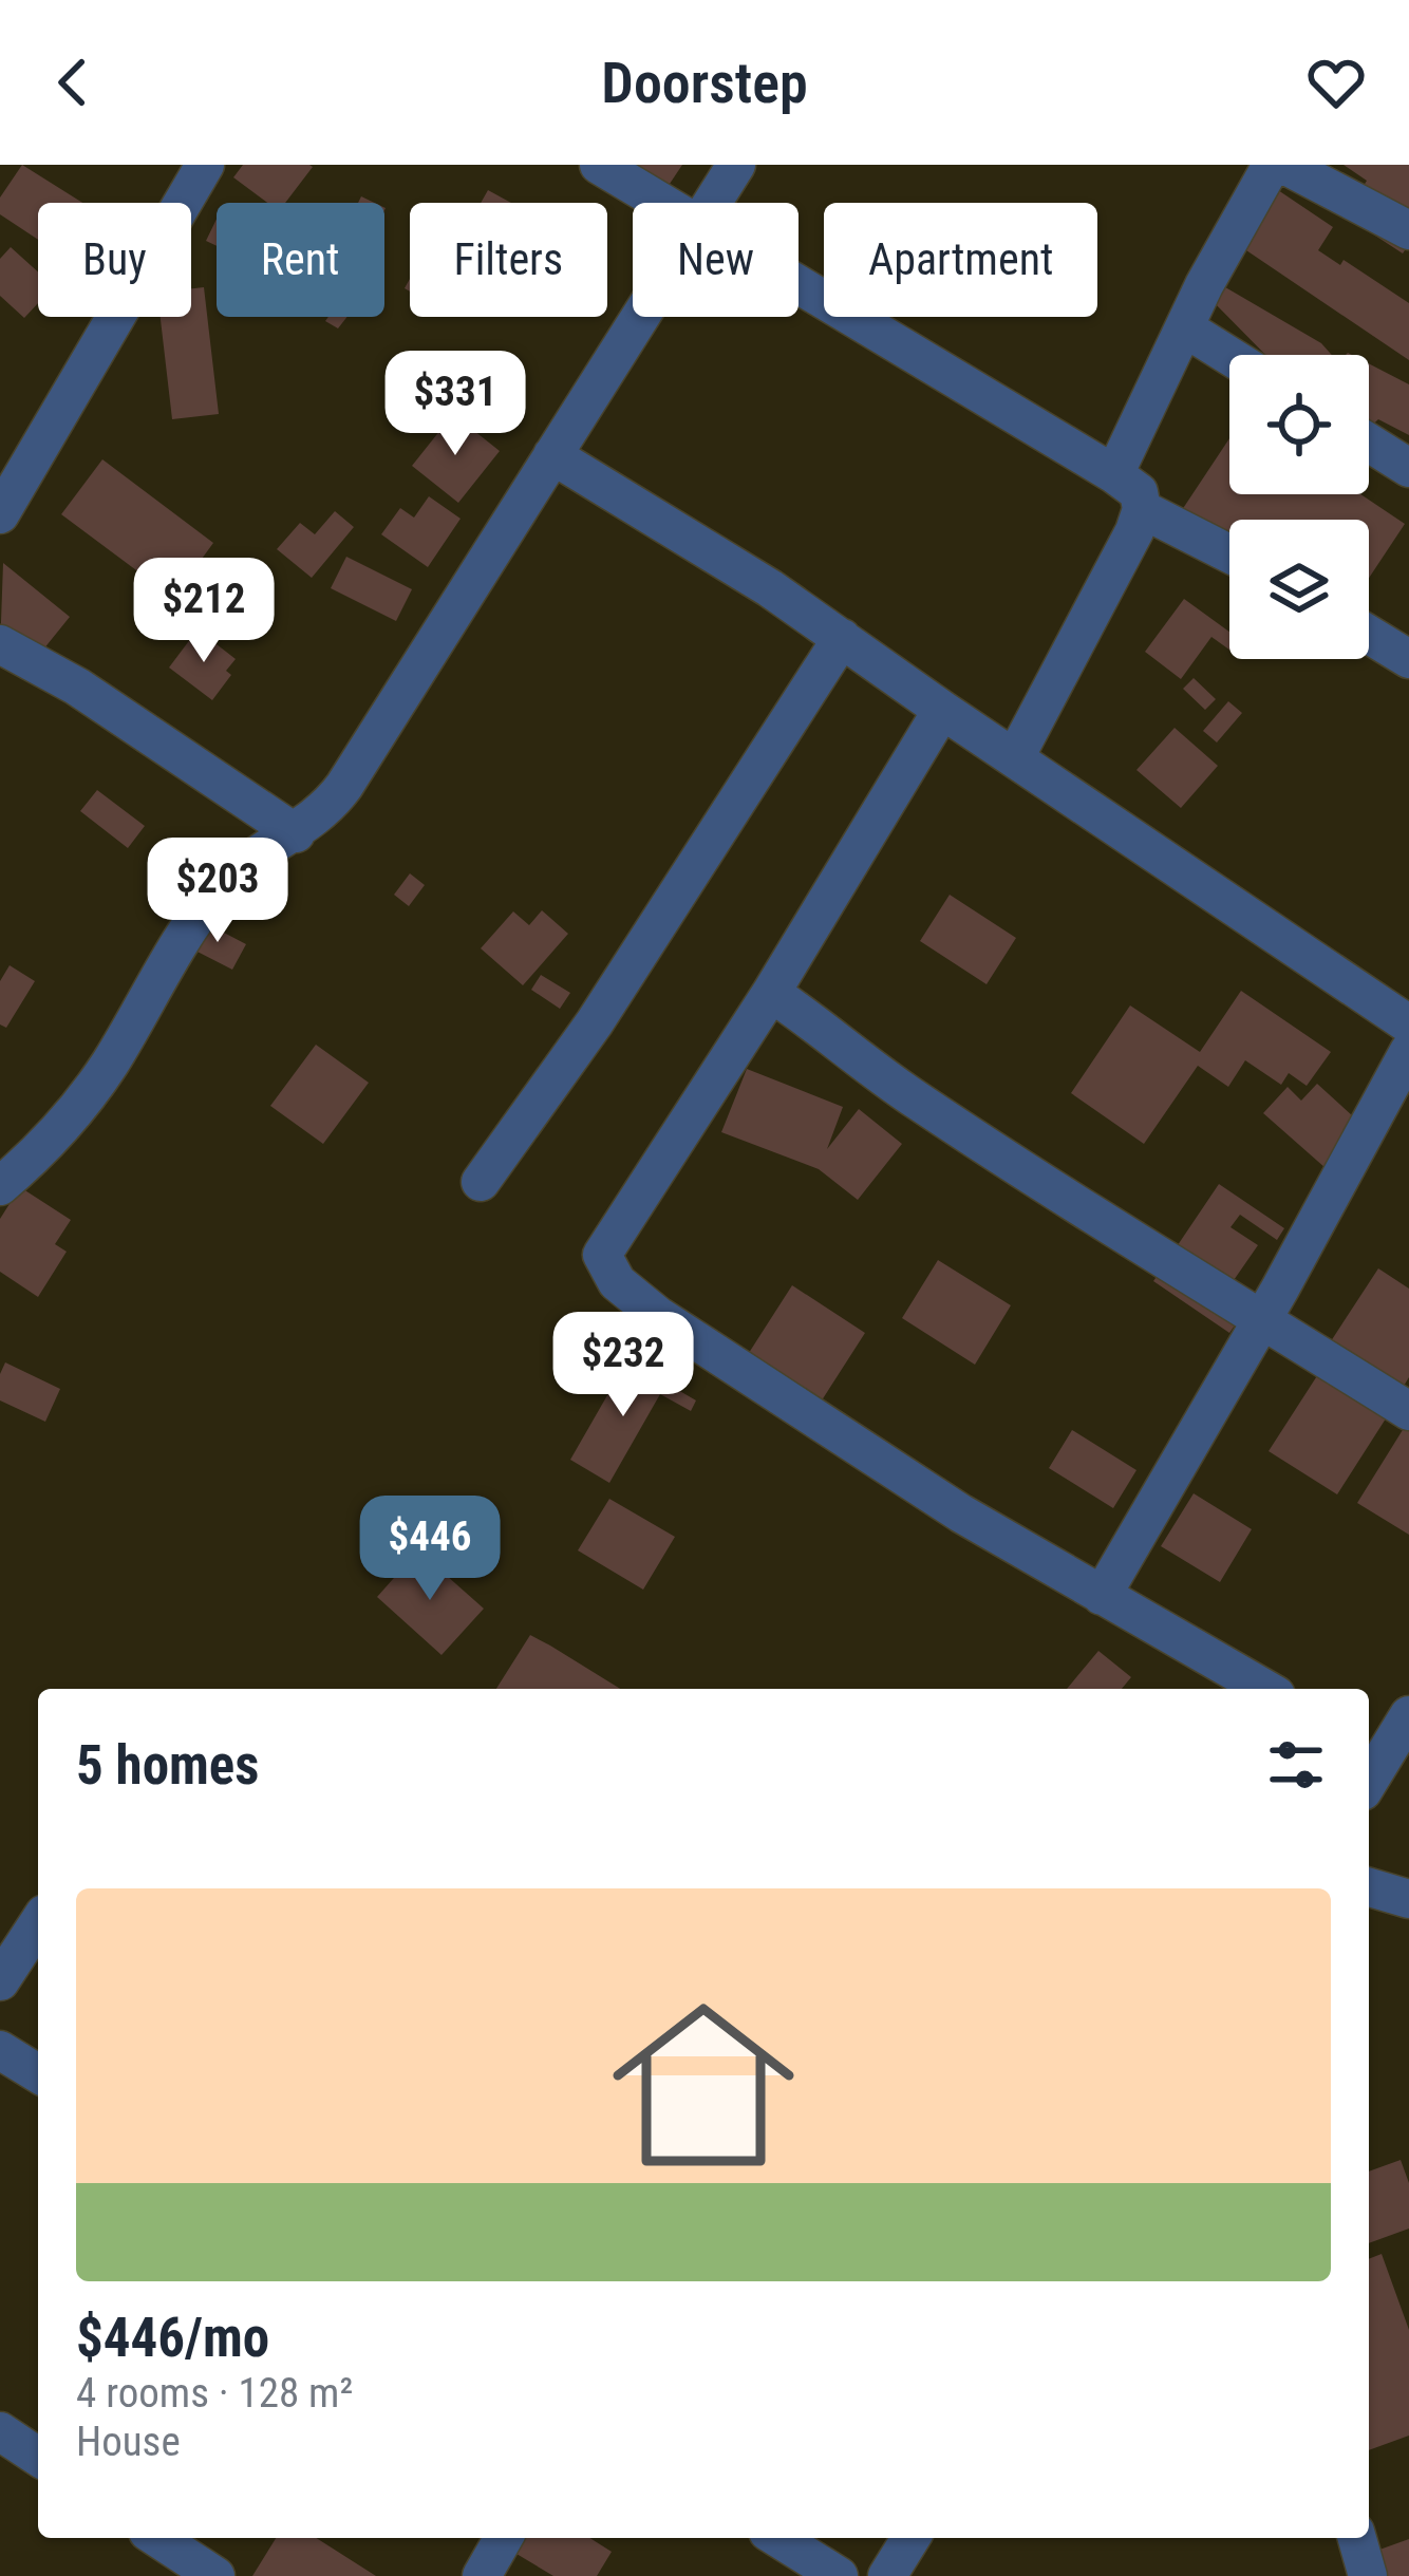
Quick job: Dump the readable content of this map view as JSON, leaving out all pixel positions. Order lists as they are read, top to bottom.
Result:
{
  "page": {
    "header": "Doorstep",
    "chip": [
      "Buy",
      "Rent",
      "Filters",
      "New",
      "Apartment"
    ],
    "price": [
      "$331",
      "$212",
      "$203",
      "$232",
      "$446"
    ],
    "heading": "5 homes",
    "list": [
      {
        "name": "$446/mo",
        "note": "4 rooms · 128 m² · House"
      }
    ]
  }
}
